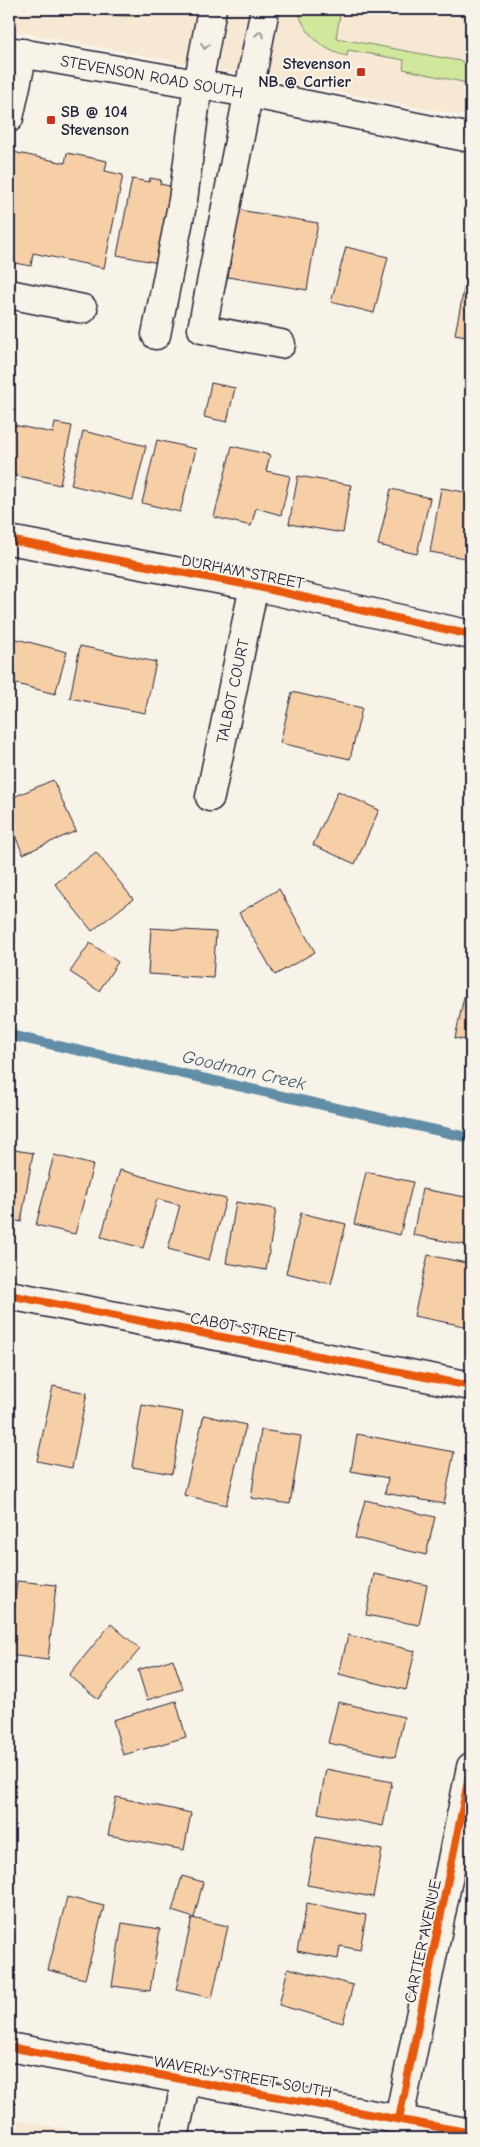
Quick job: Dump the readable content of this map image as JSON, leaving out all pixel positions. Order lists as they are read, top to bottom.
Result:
{
  "streets": {
    "street": [
      "STEVENSON ROAD SOUTH",
      "DURHAM STREET",
      "TALBOT COURT",
      "CABOT STREET",
      "CARTIER AVENUE",
      "WAVERLY STREET SOUTH"
    ]
  },
  "crossings": [
    ["DURHAM STREET", "TALBOT COURT"],
    ["CARTIER AVENUE", "WAVERLY STREET SOUTH"]
  ],
  "water": ["Goodman Creek"],
  "places": {
    "transit": ["Stevenson NB @ Cartier", "SB @ 104 Stevenson"]
  }
}
